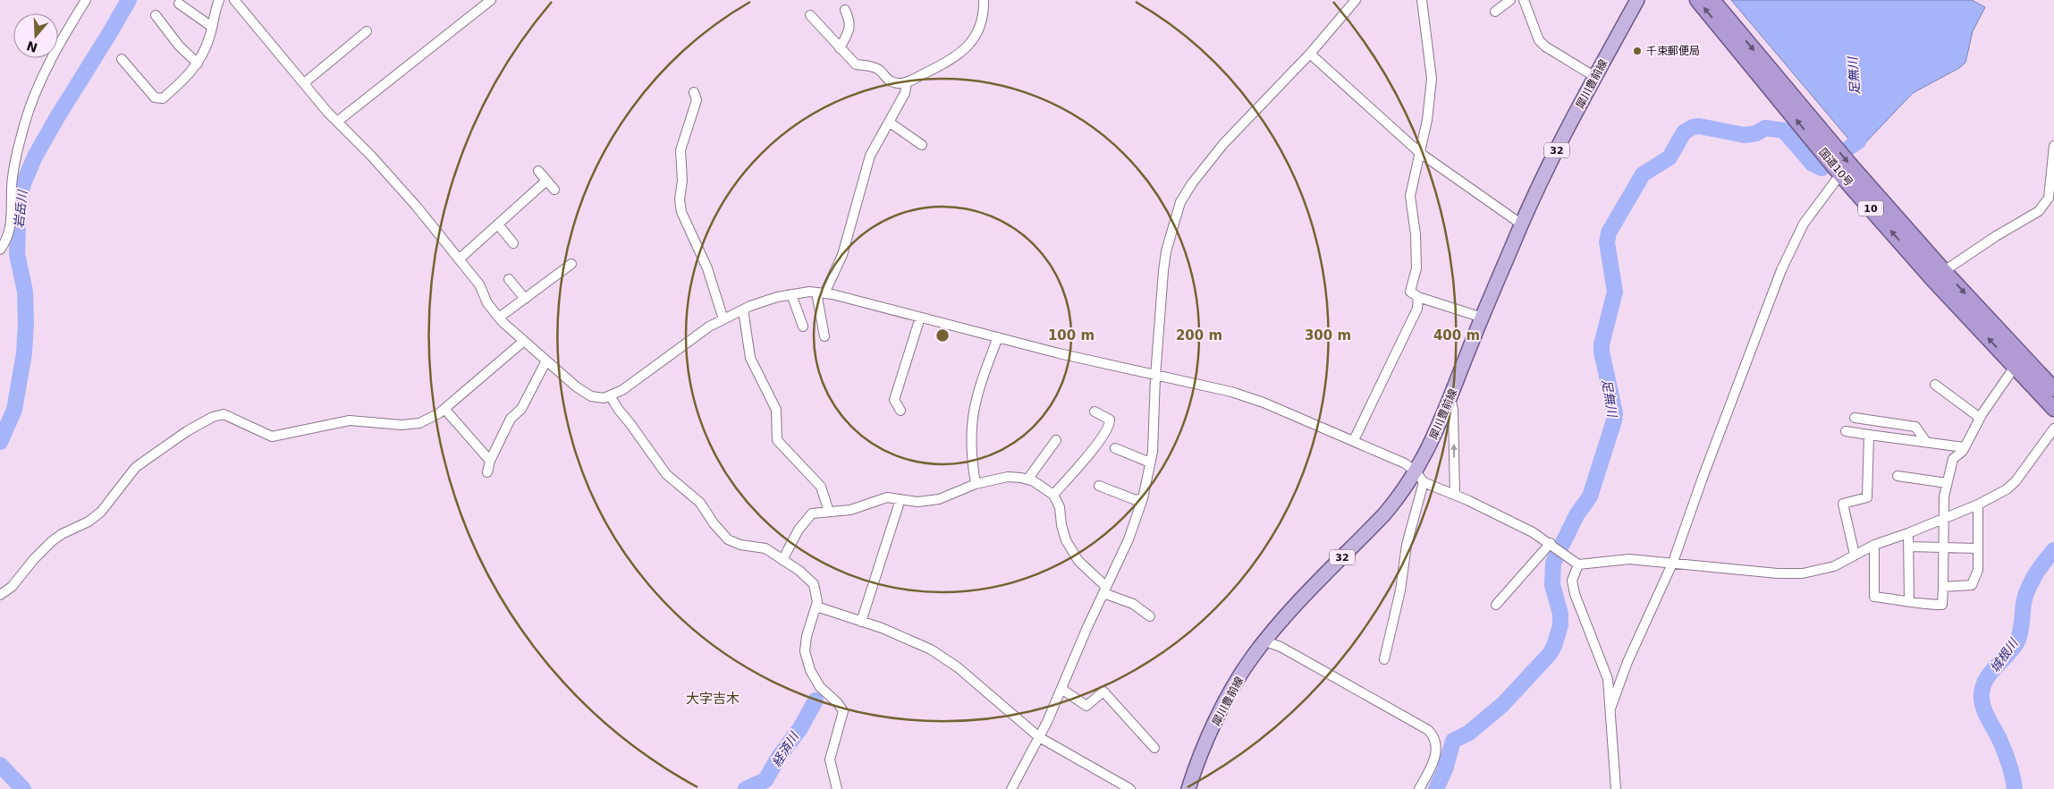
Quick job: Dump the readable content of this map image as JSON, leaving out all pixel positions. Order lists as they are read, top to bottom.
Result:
{
  "streets": {
    "highway": ["国道10号", "10"],
    "main road": ["犀川豊前線", "32"]
  },
  "districts": ["大字吉木"],
  "water": [
    "足無川",
    "岩岳川",
    "城根川",
    "経済川"
  ],
  "places": ["千束郵便局"],
  "north": "bottom",
  "rings": [
    "100 m",
    "200 m",
    "300 m",
    "400 m"
  ]
}
